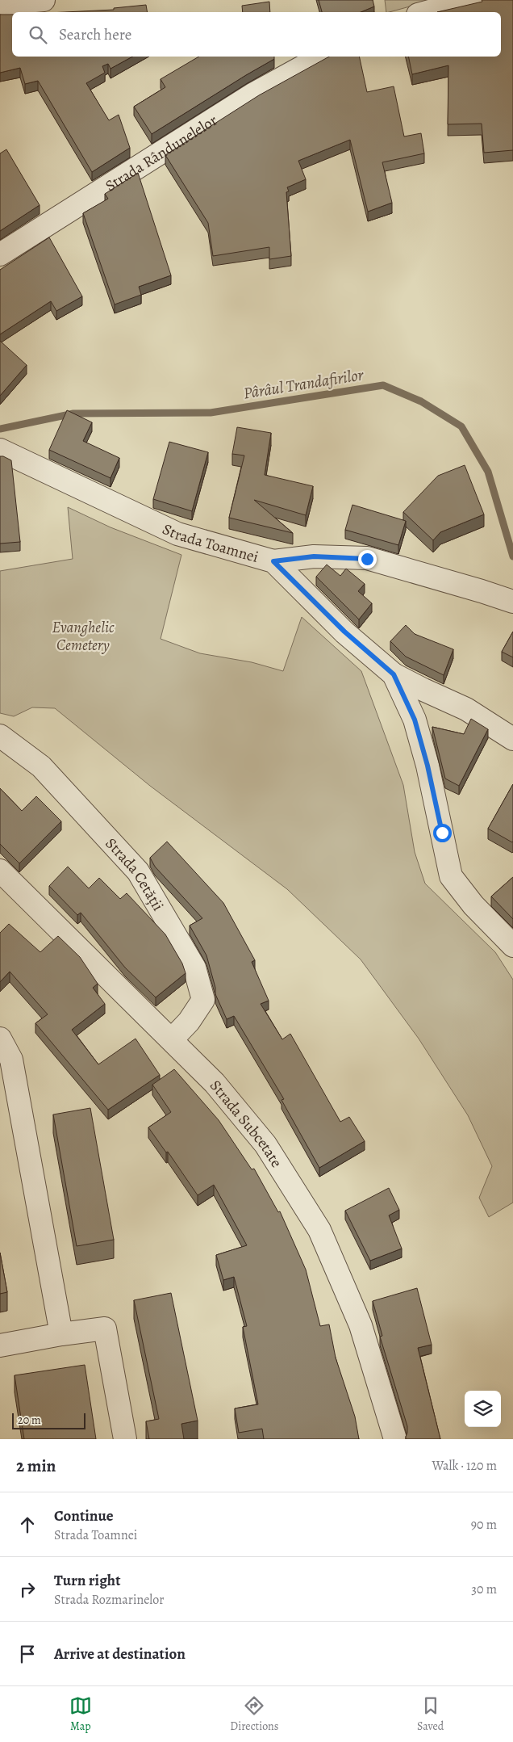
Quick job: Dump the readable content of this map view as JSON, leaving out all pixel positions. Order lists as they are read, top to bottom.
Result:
{
  "streets": {
    "street": [
      "Strada Rândunelelor",
      "Strada Toamnei",
      "Strada Cetății",
      "Strada Subcetate"
    ]
  },
  "crossings": [
    ["Strada Cetății", "Strada Subcetate"]
  ],
  "water": ["Pârâul Trandafirilor"],
  "parks": ["Evanghelic Cemetery"],
  "scale_bar": "20 m",
  "page": {
    "search": "Search here",
    "scale": "20 m",
    "heading": ["2 min", "Walk · 120 m"],
    "list": [
      ["Continue", "Strada Toamnei", "90 m"],
      ["Turn right", "Strada Rozmarinelor", "30 m"],
      "Arrive at destination"
    ],
    "nav": ["Map", "Directions", "Saved"]
  }
}
